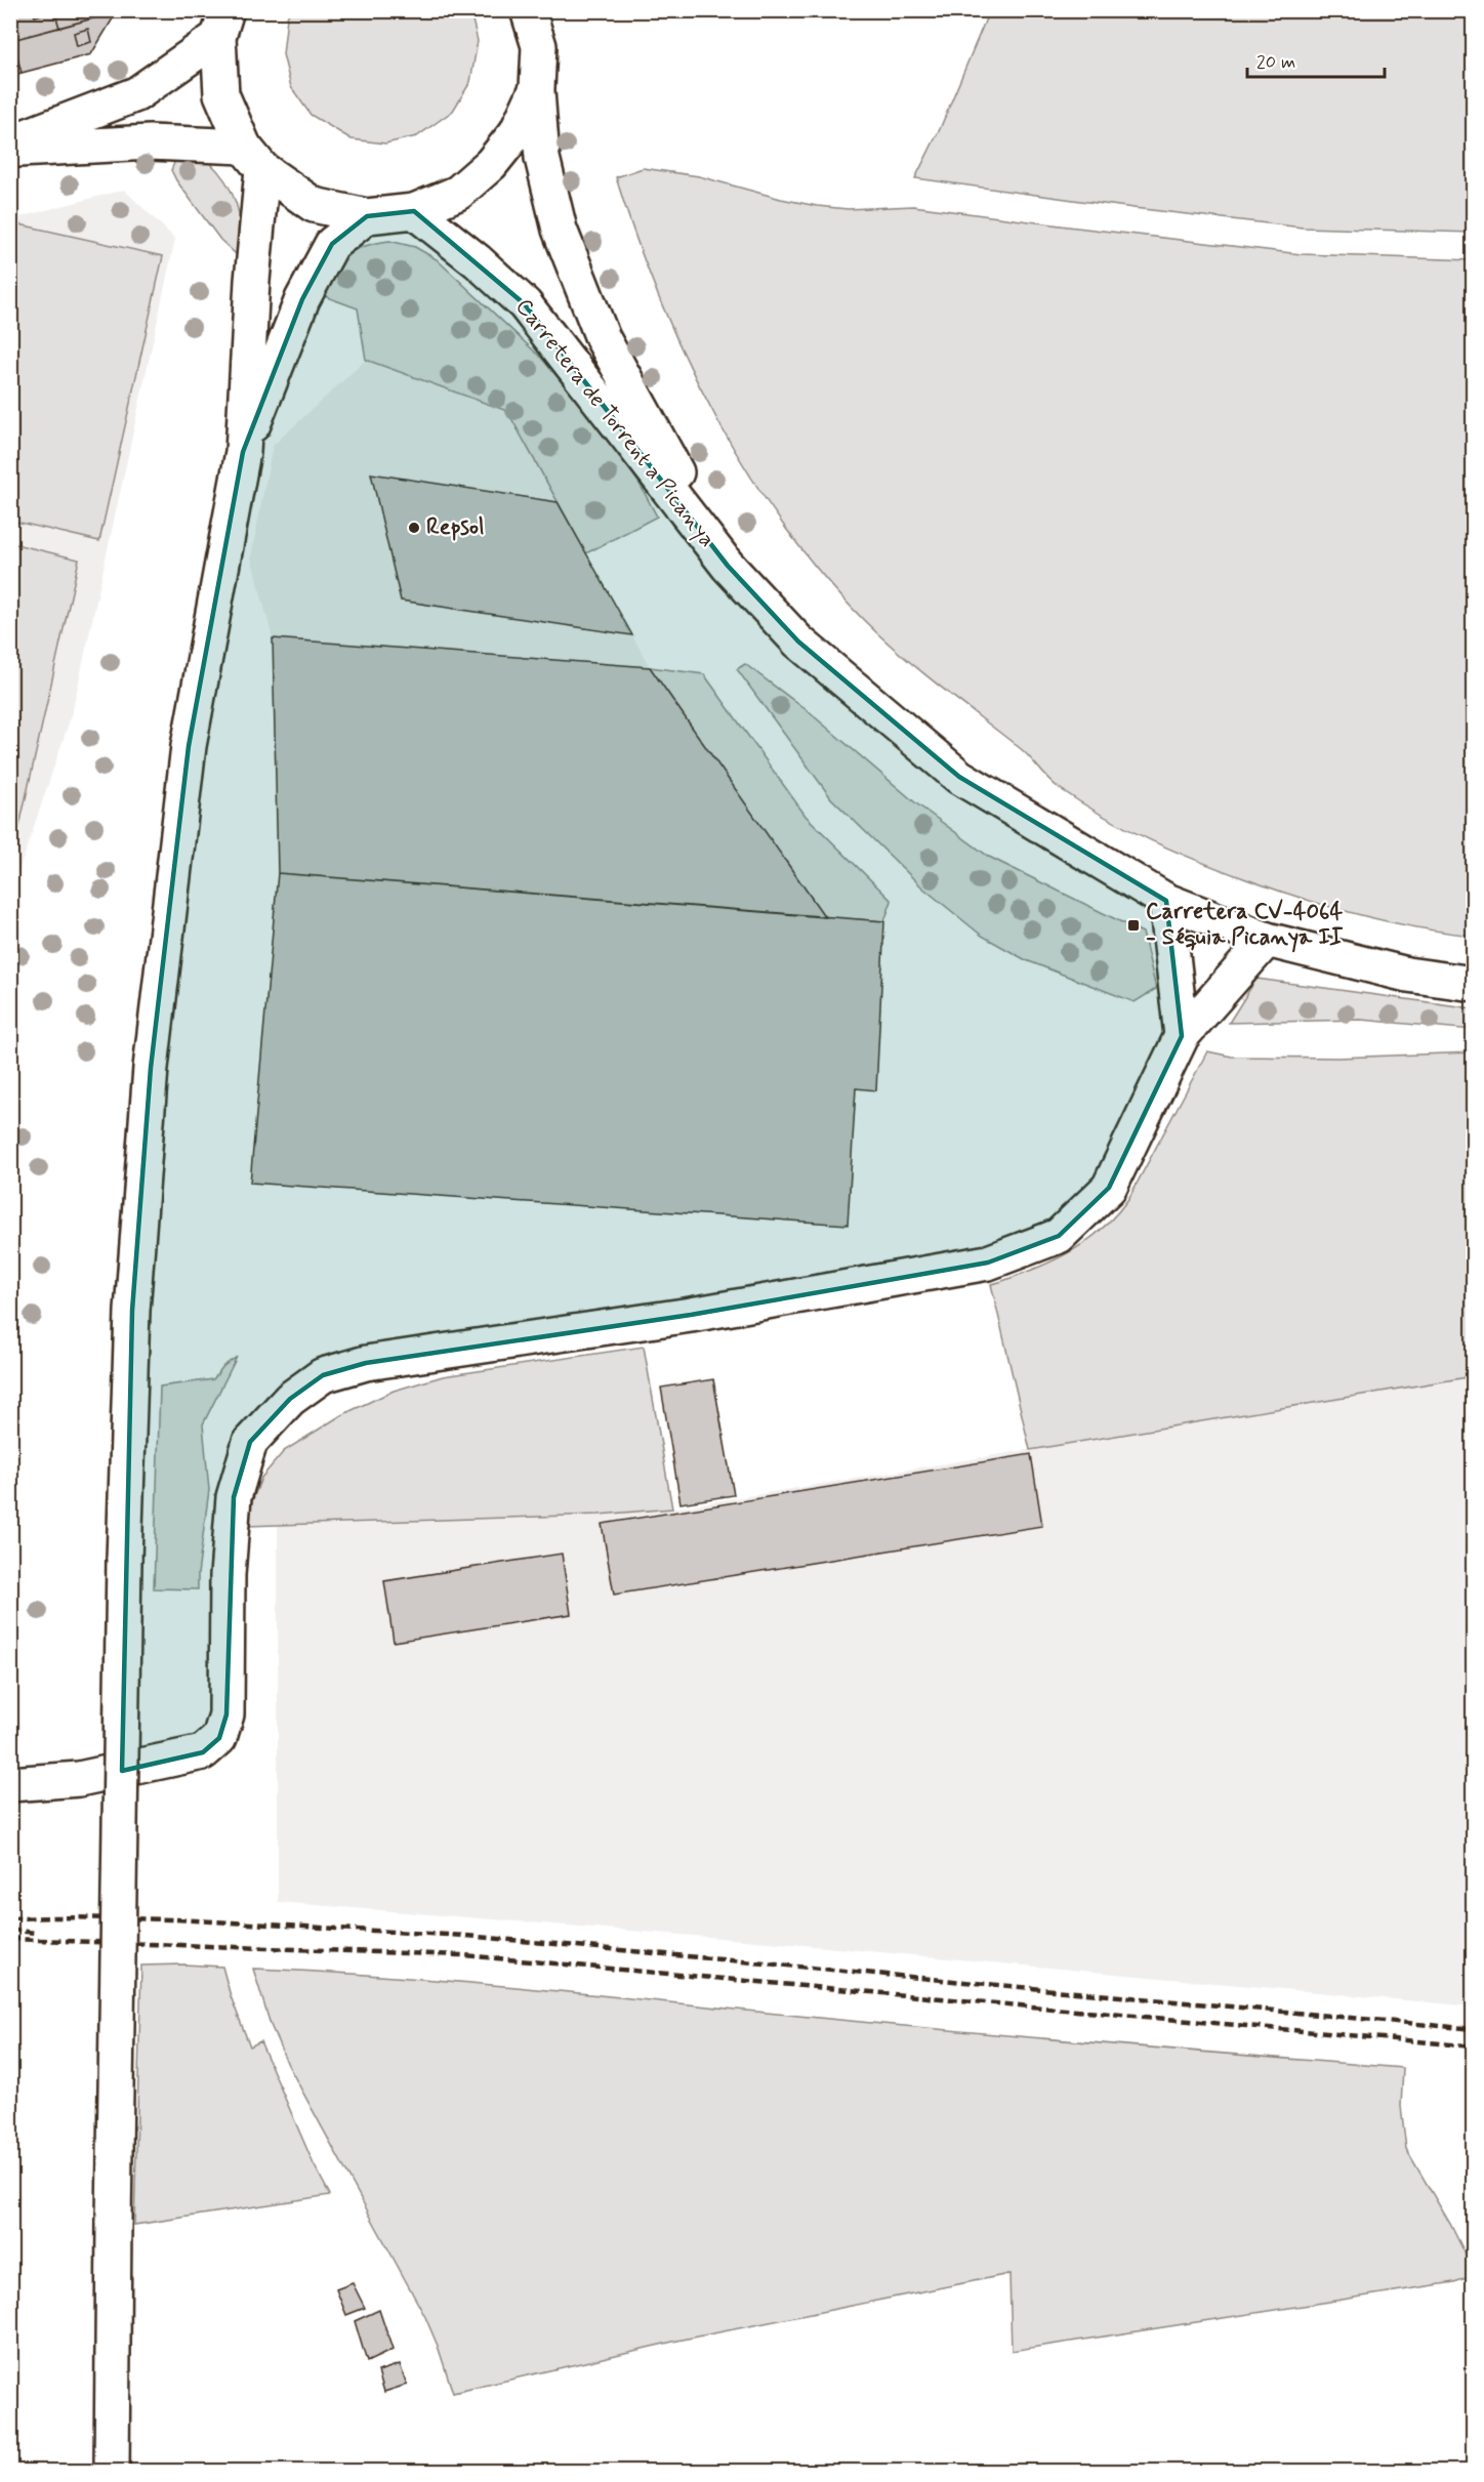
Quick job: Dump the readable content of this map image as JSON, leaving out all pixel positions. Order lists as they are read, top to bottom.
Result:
{
  "streets": {
    "street": ["Carretera de Torrent a Picanya"]
  },
  "places": {
    "other": ["Repsol"],
    "transit": ["Carretera CV-4064 - Séquia Picanya II"]
  },
  "scale_bar": "20 m"
}
